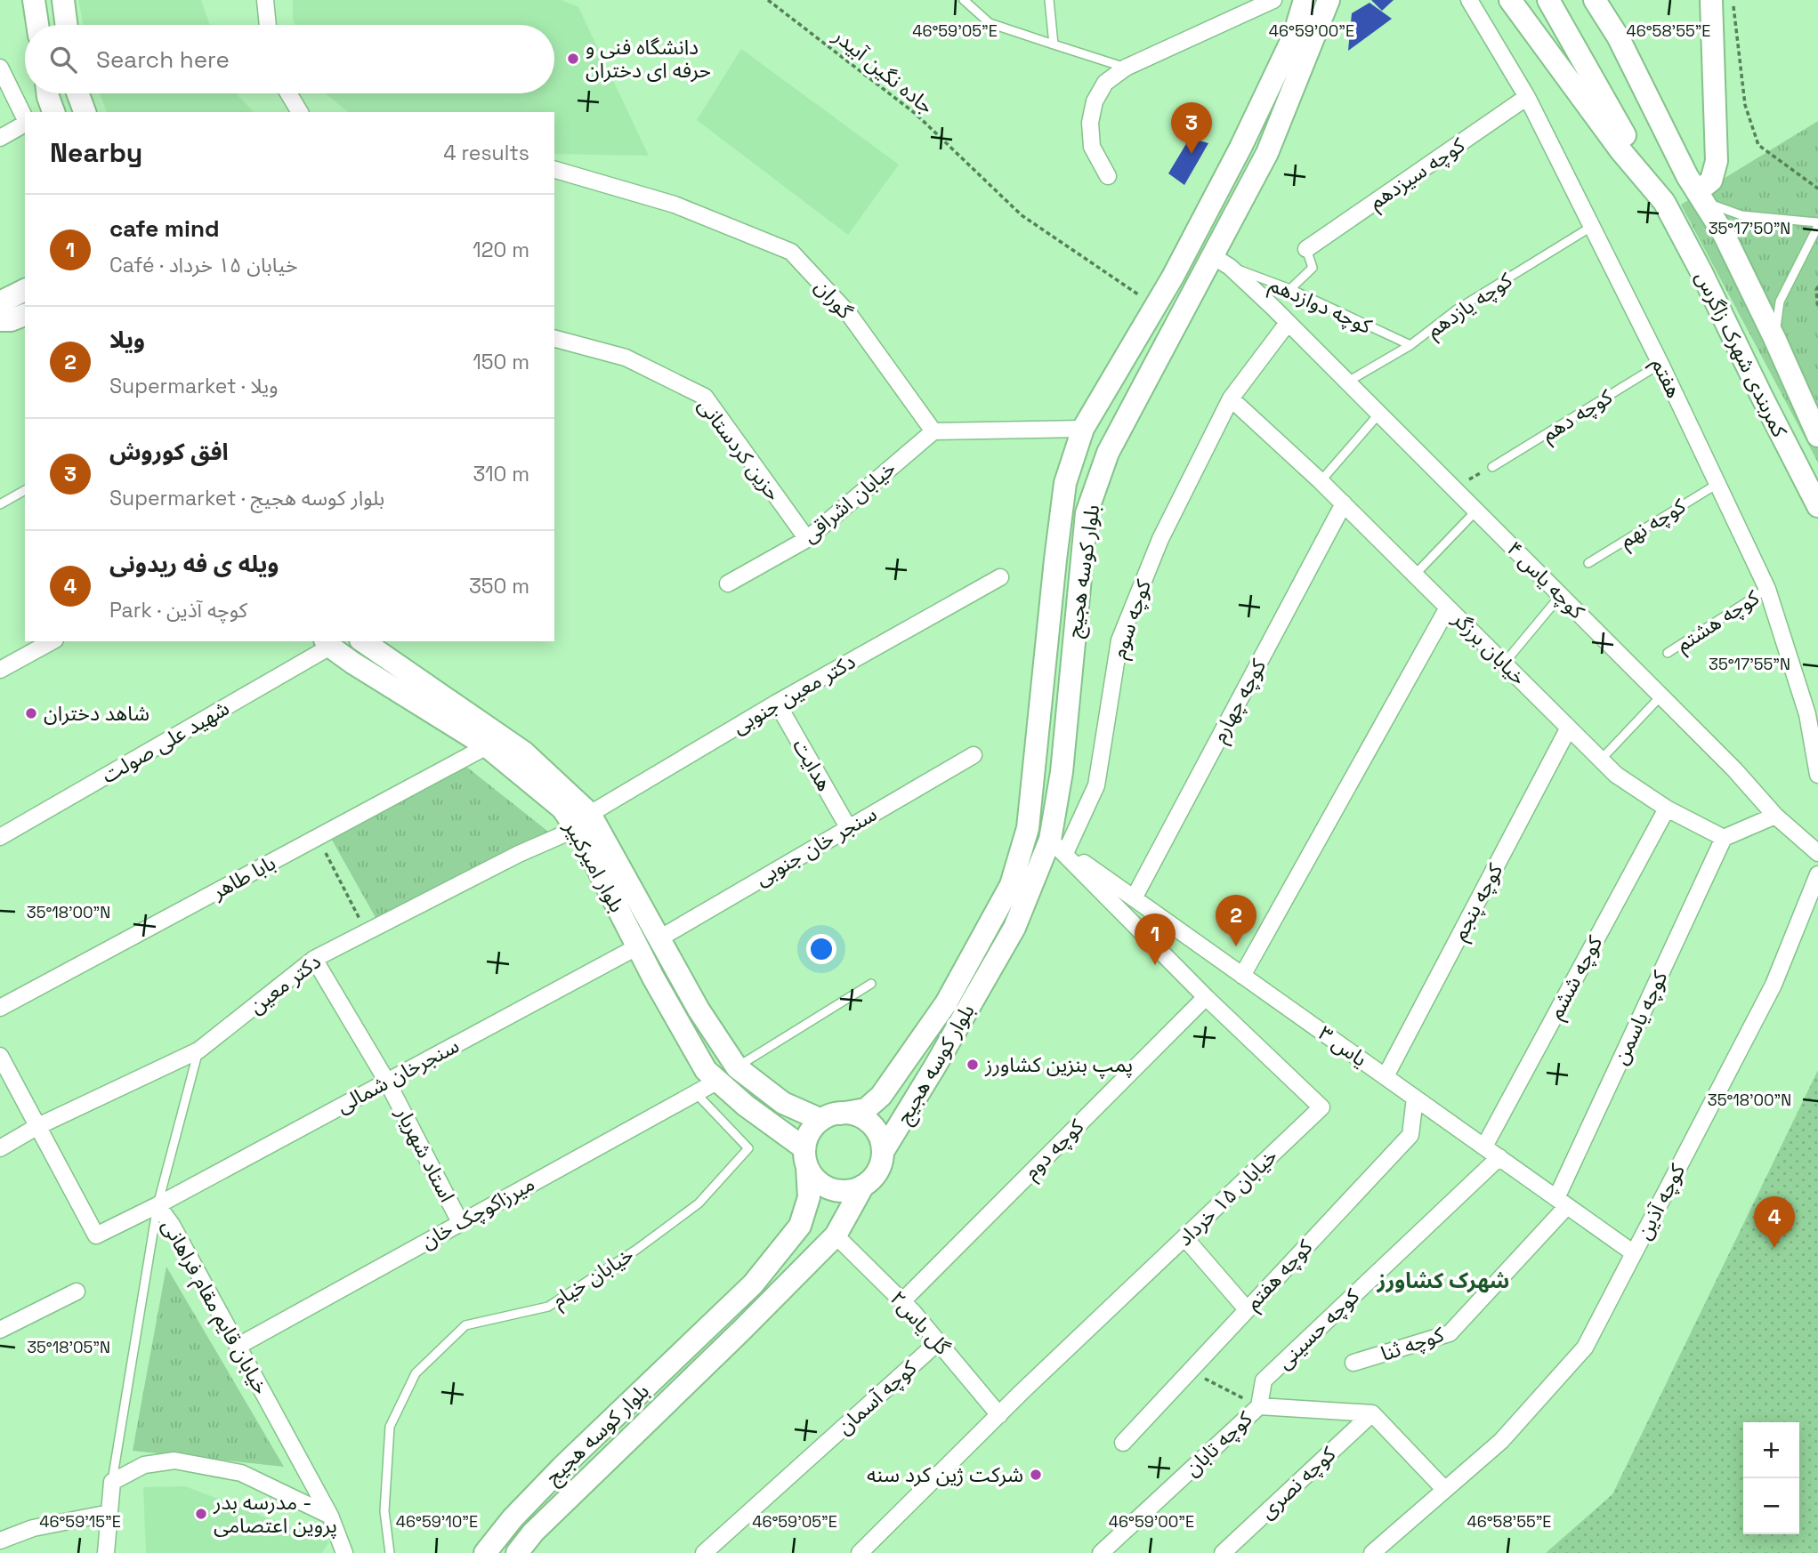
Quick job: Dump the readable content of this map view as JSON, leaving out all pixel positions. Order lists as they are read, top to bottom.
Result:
{
  "streets": {
    "street": [
      "کوچه سیزدهم",
      "گوران",
      "کمربندی شهرک زاگرس",
      "هفتم",
      "حزین کردستانی",
      "خیابان اشراقی",
      "بلوار کوسه هجیج",
      "کوچه یاس ۴",
      "کوچه سوم",
      "خیابان برزگر",
      "دکتر معین جنوبی",
      "کوچه چهارم",
      "شهید علی صولت",
      "هدایت",
      "سنجر خان جنوبی",
      "بلوار امیرکبیر",
      "بابا طاهر",
      "کوچه پنجم",
      "کوچه ششم",
      "دکتر معین",
      "کوچه یاسمن",
      "یاس ۳",
      "سنجرخان شمالی",
      "کوچه دوم",
      "استاد شهریار",
      "خیابان ۱۵ خرداد",
      "کوچه آذین",
      "میرزاکوچک خان",
      "کوچه هفتم",
      "خیابان قایم مقام فراهانی",
      "گل یاس۲",
      "کوچه حسینی",
      "کوچه ثنا",
      "کوچه آسمان",
      "کوچه تابان",
      "کوچه نصری"
    ],
    "lane": [
      "کوچه دوازدهم",
      "کوچه یازدهم",
      "کوچه دهم",
      "کوچه نهم",
      "کوچه هشتم",
      "خیابان خیام"
    ],
    "path": ["جاده نگین آبیدر"]
  },
  "crossings": [
    ["جاده نگین آبیدر", "بلوار کوسه هجیج"],
    ["کوچه سیزدهم", "هفتم"],
    ["گوران", "خیابان اشراقی"],
    ["کوچه دوازدهم", "کوچه یازدهم"],
    ["کوچه دوازدهم", "بلوار کوسه هجیج"],
    ["کوچه دوازدهم", "کوچه یاس ۴"],
    ["کوچه یازدهم", "هفتم"],
    ["کوچه یازدهم", "کوچه یاس ۴"],
    ["هفتم", "کوچه دهم"],
    ["هفتم", "کوچه نهم"],
    ["هفتم", "کوچه هشتم"],
    ["حزین کردستانی", "خیابان اشراقی"],
    ["بلوار کوسه هجیج", "کوچه یاس ۴"],
    ["بلوار کوسه هجیج", "کوچه سوم"],
    ["بلوار کوسه هجیج", "بلوار امیرکبیر"],
    ["بلوار کوسه هجیج", "یاس ۳"],
    ["بلوار کوسه هجیج", "خیابان ۱۵ خرداد"],
    ["بلوار کوسه هجیج", "گل یاس۲"],
    ["کوچه یاس ۴", "کوچه سوم"],
    ["کوچه سوم", "خیابان برزگر"],
    ["کوچه سوم", "یاس ۳"],
    ["کوچه سوم", "خیابان ۱۵ خرداد"],
    ["خیابان برزگر", "کوچه چهارم"],
    ["خیابان برزگر", "کوچه پنجم"],
    ["خیابان برزگر", "کوچه ششم"],
    ["خیابان برزگر", "کوچه یاسمن"],
    ["دکتر معین جنوبی", "هدایت"],
    ["دکتر معین جنوبی", "بلوار امیرکبیر"],
    ["دکتر معین جنوبی", "دکتر معین"],
    ["کوچه چهارم", "یاس ۳"],
    ["شهید علی صولت", "بلوار امیرکبیر"],
    ["هدایت", "سنجر خان جنوبی"],
    ["سنجر خان جنوبی", "بلوار امیرکبیر"],
    ["بلوار امیرکبیر", "بابا طاهر"],
    ["بلوار امیرکبیر", "دکتر معین"],
    ["بلوار امیرکبیر", "سنجرخان شمالی"],
    ["بلوار امیرکبیر", "میرزاکوچک خان"],
    ["کوچه پنجم", "یاس ۳"],
    ["کوچه ششم", "یاس ۳"],
    ["دکتر معین", "استاد شهریار"],
    ["دکتر معین", "خیابان قایم مقام فراهانی"],
    ["کوچه یاسمن", "یاس ۳"],
    ["کوچه یاسمن", "کوچه ثنا"],
    ["یاس ۳", "خیابان ۱۵ خرداد"],
    ["یاس ۳", "کوچه آذین"],
    ["یاس ۳", "کوچه هفتم"],
    ["یاس ۳", "کوچه حسینی"],
    ["یاس ۳", "کوچه ثنا"],
    ["سنجرخان شمالی", "استاد شهریار"],
    ["سنجرخان شمالی", "خیابان قایم مقام فراهانی"],
    ["کوچه دوم", "خیابان ۱۵ خرداد"],
    ["کوچه دوم", "گل یاس۲"],
    ["استاد شهریار", "میرزاکوچک خان"],
    ["خیابان ۱۵ خرداد", "گل یاس۲"],
    ["میرزاکوچک خان", "خیابان خیام"],
    ["میرزاکوچک خان", "خیابان قایم مقام فراهانی"],
    ["گل یاس۲", "کوچه آسمان"],
    ["کوچه حسینی", "کوچه تابان"],
    ["کوچه تابان", "کوچه نصری"]
  ],
  "districts": ["شهرک کشاورز"],
  "places": [
    "دانشگاه فنی و حرفه ای دختران",
    "شاهد دختران",
    "پمپ بنزین کشاورز",
    "شرکت ژین کرد سنه",
    "مدرسه بدر - پروین اعتصامی"
  ],
  "page": {
    "search": "Search here",
    "pins": [
      "3",
      "2",
      "1",
      "4"
    ],
    "heading": ["Nearby", "4 results"],
    "list": [
      {
        "mark": "1",
        "name": "cafe mind",
        "note": "Café · خیابان ۱۵ خرداد",
        "value": "120 m"
      },
      {
        "mark": "2",
        "name": "ویلا",
        "note": "Supermarket · ویلا",
        "value": "150 m"
      },
      {
        "mark": "3",
        "name": "افق کوروش",
        "note": "Supermarket · بلوار کوسه هجیج",
        "value": "310 m"
      },
      {
        "mark": "4",
        "name": "ویله ی فه ریدونی",
        "note": "Park · کوچه آذین",
        "value": "350 m"
      }
    ],
    "map_buttons": ["+", "−"]
  },
  "coordinates": [
    "46°59'05\"E",
    "46°59'00\"E",
    "46°58'55\"E",
    "35°17'50\"N",
    "35°17'55\"N",
    "35°18'00\"N",
    "35°18'05\"N",
    "46°59'15\"E",
    "46°59'10\"E"
  ]
}
